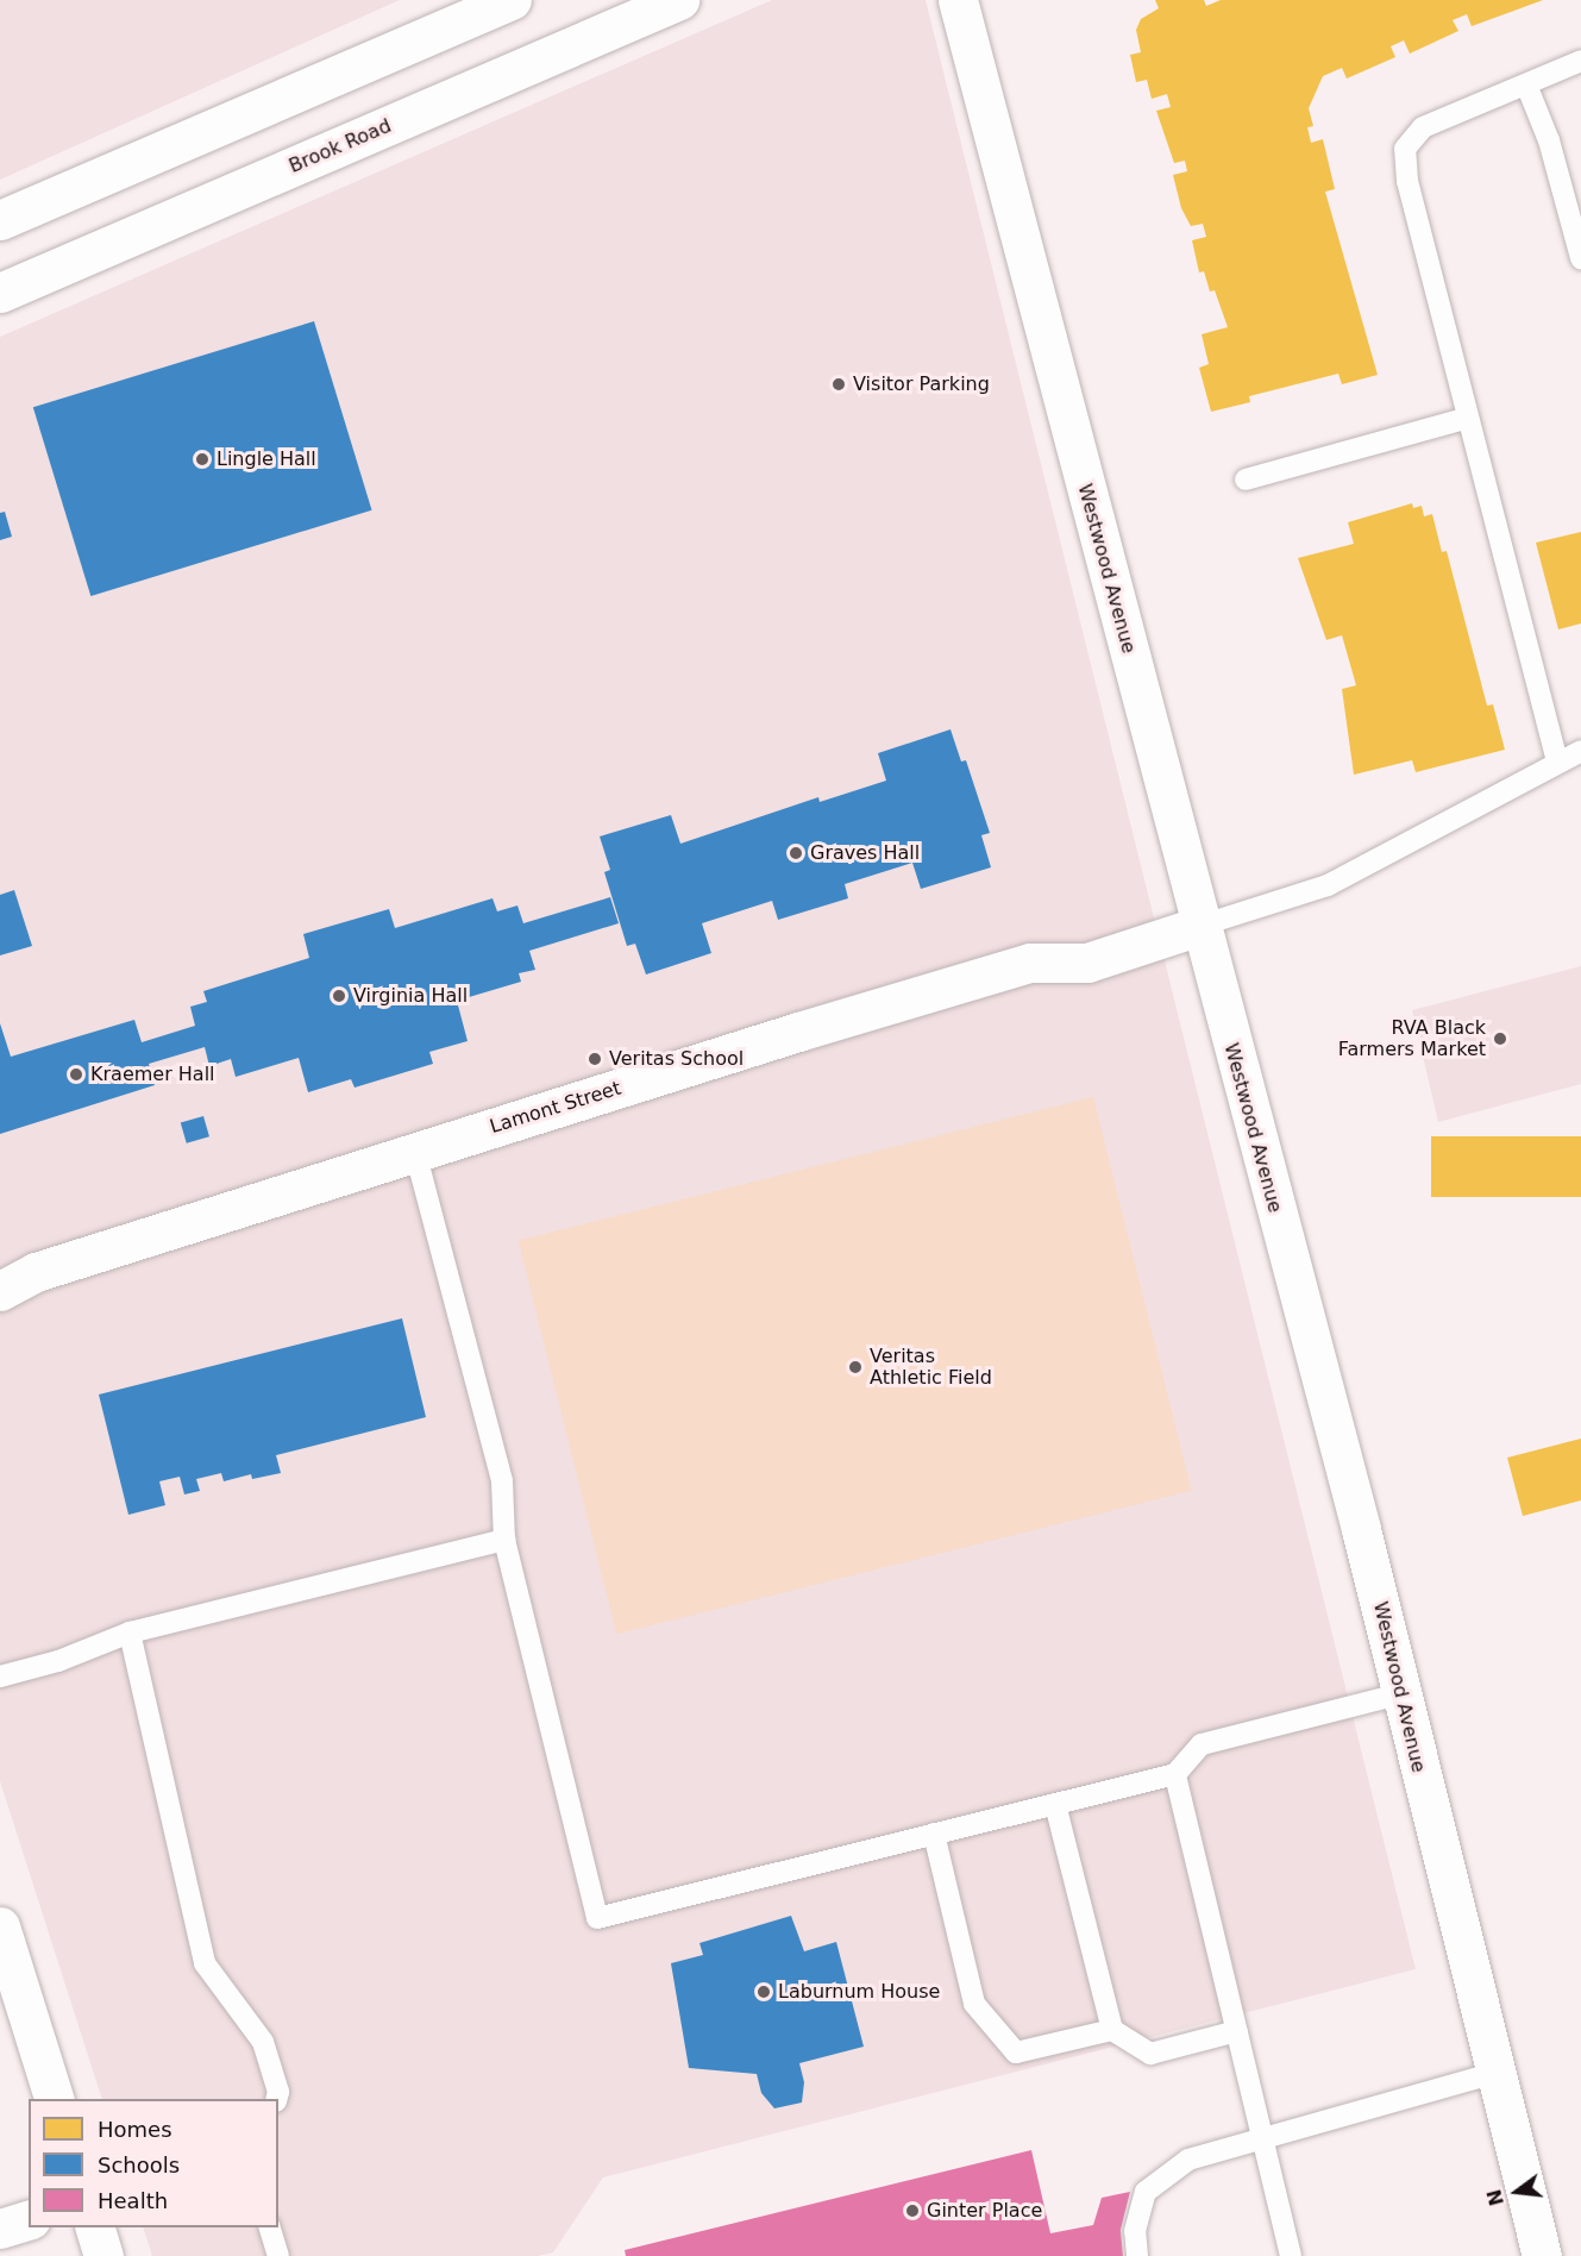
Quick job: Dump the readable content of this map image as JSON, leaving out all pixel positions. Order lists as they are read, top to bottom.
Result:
{
  "streets": {
    "street": ["Brook Road", "Westwood Avenue", "Lamont Street"]
  },
  "crossings": [
    ["Westwood Avenue", "Lamont Street"]
  ],
  "places": [
    "Visitor Parking",
    "Lingle Hall",
    "Graves Hall",
    "Virginia Hall",
    "RVA Black Farmers Market",
    "Veritas School",
    "Kraemer Hall",
    "Veritas Athletic Field",
    "Laburnum House",
    "Ginter Place"
  ],
  "legend": ["Homes", "Schools", "Health"],
  "north": "left"
}
